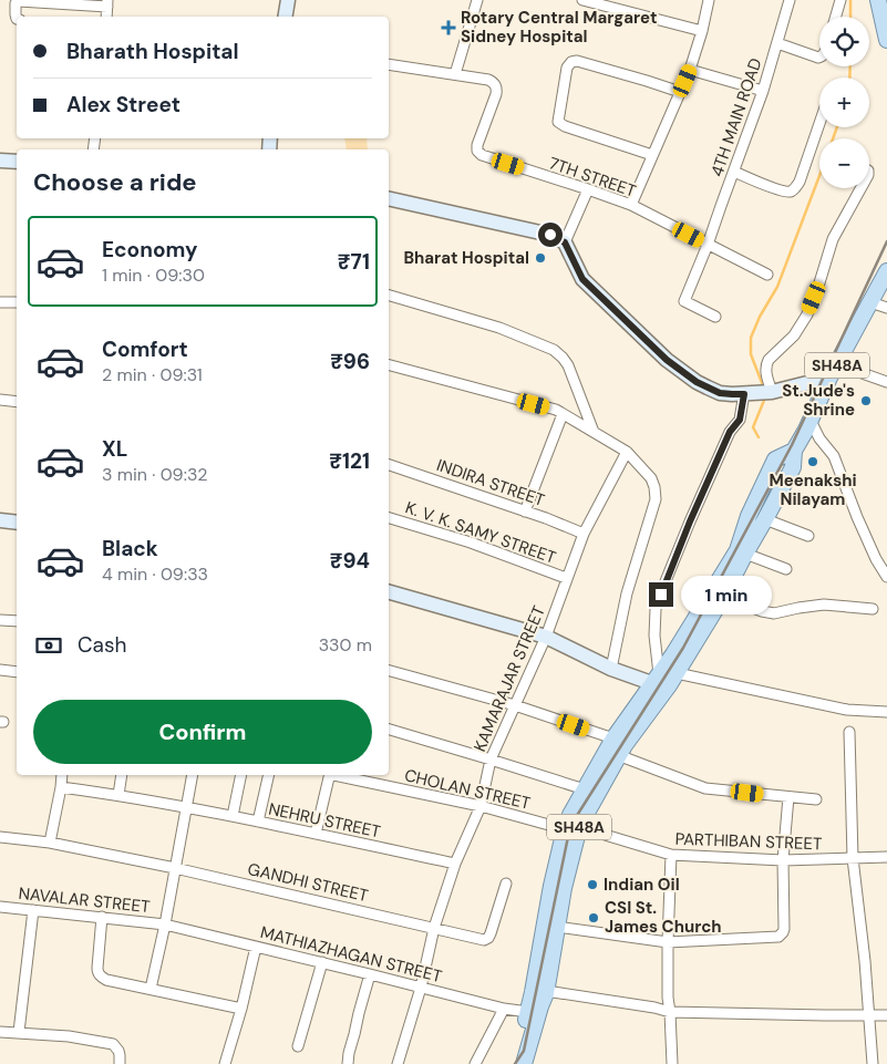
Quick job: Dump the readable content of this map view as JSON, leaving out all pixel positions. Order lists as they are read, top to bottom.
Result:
{
  "streets": {
    "main road": ["SH48A"],
    "street": [
      "4TH MAIN ROAD",
      "7TH STREET",
      "INDIRA STREET",
      "K. V. K. SAMY STREET",
      "KAMARAJAR STREET",
      "CHOLAN STREET",
      "NEHRU STREET",
      "PARTHIBAN STREET",
      "GANDHI STREET",
      "NAVALAR STREET",
      "MATHIAZHAGAN STREET"
    ]
  },
  "crossings": [
    ["4TH MAIN ROAD", "7TH STREET"],
    ["SH48A", "CHOLAN STREET"],
    ["SH48A", "PARTHIBAN STREET"],
    ["SH48A", "MATHIAZHAGAN STREET"],
    ["INDIRA STREET", "KAMARAJAR STREET"],
    ["K. V. K. SAMY STREET", "KAMARAJAR STREET"],
    ["KAMARAJAR STREET", "CHOLAN STREET"],
    ["KAMARAJAR STREET", "NEHRU STREET"],
    ["KAMARAJAR STREET", "GANDHI STREET"],
    ["KAMARAJAR STREET", "MATHIAZHAGAN STREET"],
    ["CHOLAN STREET", "PARTHIBAN STREET"],
    ["NAVALAR STREET", "MATHIAZHAGAN STREET"]
  ],
  "places": {
    "health": ["Rotary Central Margaret Sidney Hospital"],
    "other": [
      "Bharat Hospital",
      "St.Jude's Shrine",
      "Meenakshi Nilayam",
      "Indian Oil",
      "CSI St. James Church"
    ]
  },
  "page": {
    "map_buttons": ["+", "−"],
    "banner": ["Bharath Hospital", "Alex Street"],
    "heading": "Choose a ride",
    "list": [
      {
        "name": "Economy",
        "note": "1 min · 09:30",
        "value": "₹71"
      },
      {
        "name": "Comfort",
        "note": "2 min · 09:31",
        "value": "₹96"
      },
      {
        "name": "XL",
        "note": "3 min · 09:32",
        "value": "₹121"
      },
      {
        "name": "Black",
        "note": "4 min · 09:33",
        "value": "₹94"
      }
    ],
    "bubble": "1 min",
    "pay": ["Cash", "330 m"],
    "buttons": "Confirm"
  }
}
